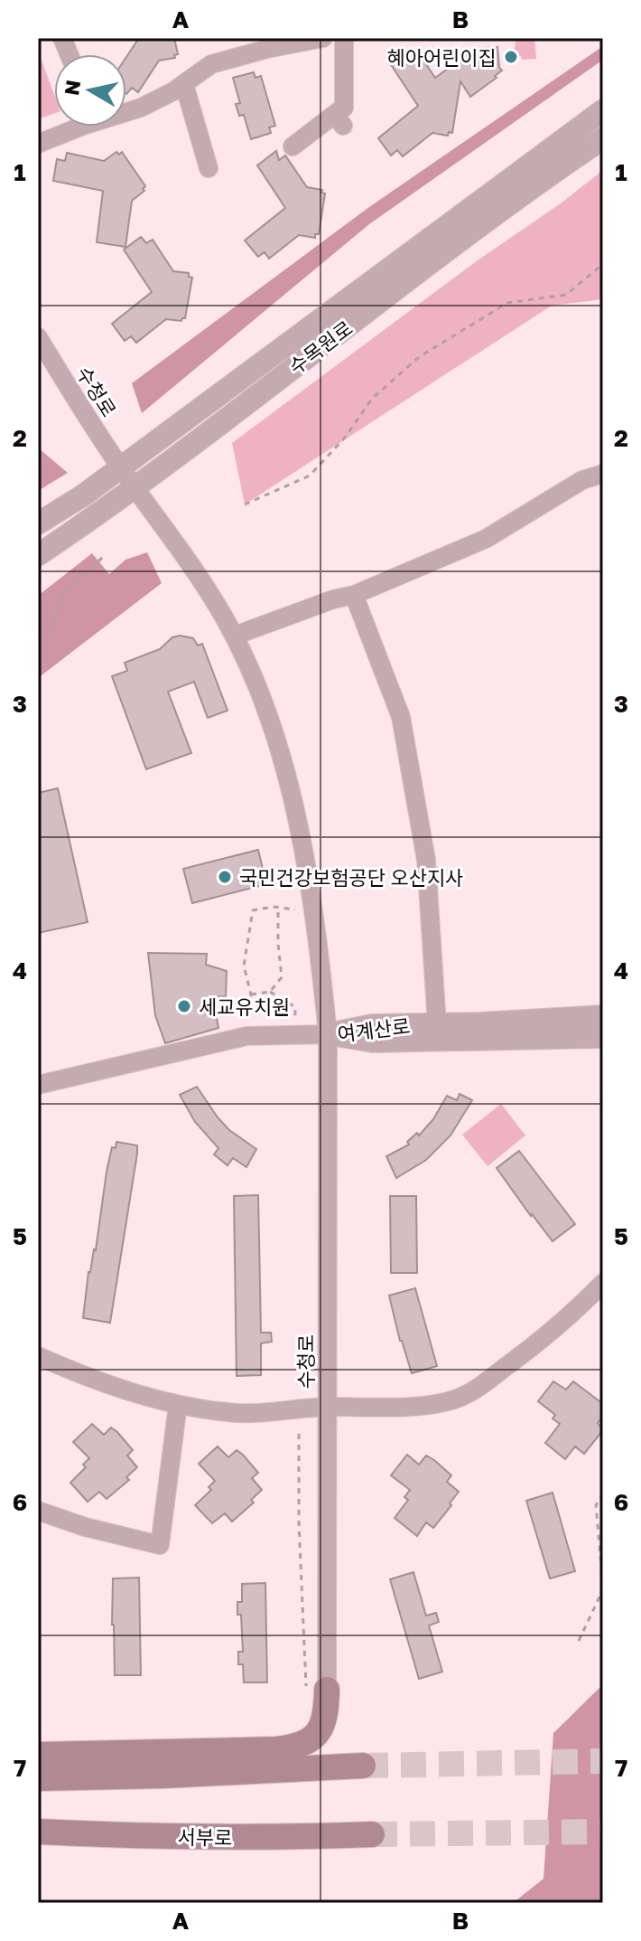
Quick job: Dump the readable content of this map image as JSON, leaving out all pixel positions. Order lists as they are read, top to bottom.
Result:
{
  "streets": {
    "main road": ["서부로"],
    "street": ["수목원로", "수청로", "여계산로"]
  },
  "crossings": [
    ["수목원로", "수청로"],
    ["수청로", "여계산로"]
  ],
  "places": ["혜아어린이집", "국민건강보험공단 오산지사", "세교유치원"],
  "north": "left",
  "grid": {
    "columns": ["A", "B"],
    "rows": [
      "1",
      "2",
      "3",
      "4",
      "5",
      "6",
      "7"
    ]
  }
}
